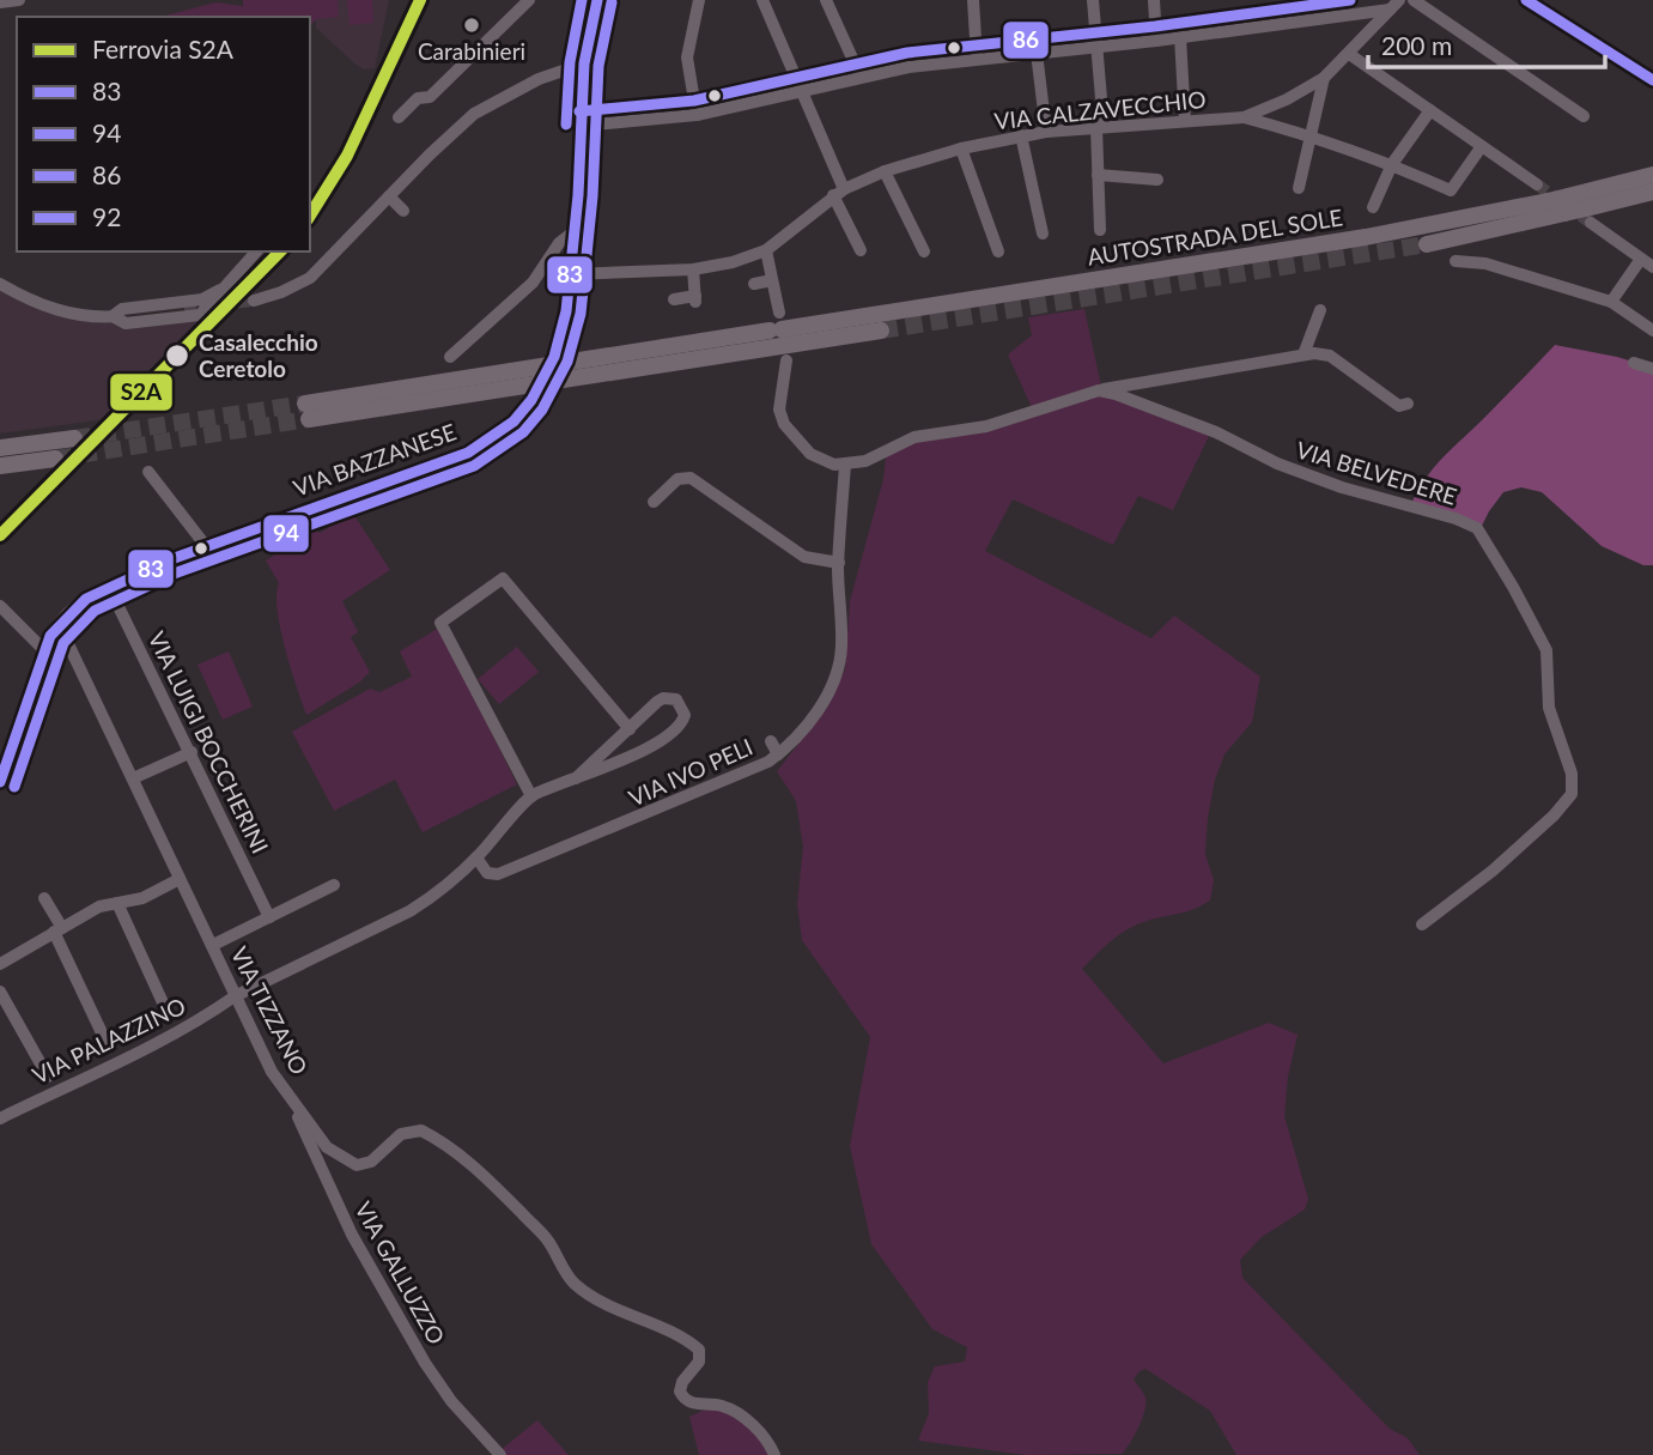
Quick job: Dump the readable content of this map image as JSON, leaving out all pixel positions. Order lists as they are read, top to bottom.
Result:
{
  "streets": {
    "highway": ["AUTOSTRADA DEL SOLE"],
    "main road": ["VIA BAZZANESE"],
    "street": [
      "VIA CALZAVECCHIO",
      "VIA BELVEDERE",
      "VIA LUIGI BOCCHERINI",
      "VIA IVO PELI",
      "VIA TIZZANO",
      "VIA PALAZZINO",
      "VIA GALLUZZO"
    ]
  },
  "crossings": [
    ["VIA BAZZANESE", "VIA LUIGI BOCCHERINI"],
    ["VIA BAZZANESE", "VIA TIZZANO"],
    ["VIA IVO PELI", "VIA PALAZZINO"],
    ["VIA TIZZANO", "VIA PALAZZINO"],
    ["VIA TIZZANO", "VIA GALLUZZO"]
  ],
  "places": ["Carabinieri", "Casalecchio Ceretolo"],
  "lines": [
    "rail line S2A",
    "transit line 83",
    "transit line 86",
    "transit line 92",
    "transit line 94"
  ],
  "legend": [
    "Ferrovia S2A",
    "83",
    "94",
    "86",
    "92"
  ],
  "scale_bar": "200 m"
}
